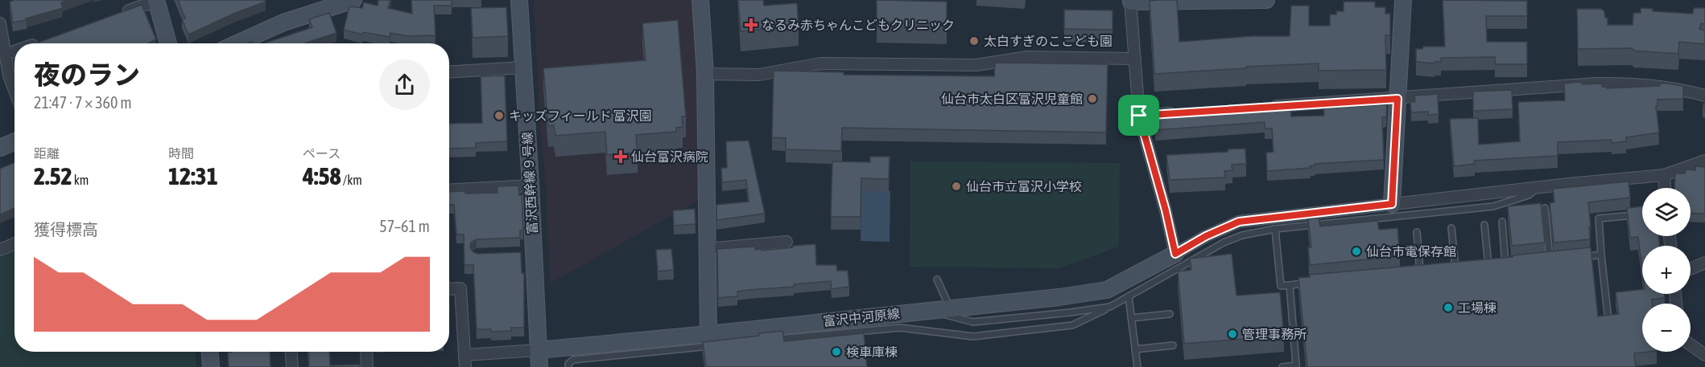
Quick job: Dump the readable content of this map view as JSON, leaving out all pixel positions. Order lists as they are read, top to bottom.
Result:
{
  "streets": {
    "street": ["富沢西幹線９号線", "富沢中河原線"]
  },
  "crossings": [
    ["富沢西幹線９号線", "富沢中河原線"]
  ],
  "places": {
    "health": ["なるみ赤ちゃんこどもクリニック", "仙台富沢病院"],
    "other": [
      "太白すぎのここども園",
      "仙台市太白区富沢児童館",
      "キッズフィールド 富沢園",
      "仙台市立富沢小学校",
      "仙台市電保存館",
      "工場棟",
      "管理事務所",
      "検車庫棟"
    ]
  },
  "page": {
    "heading": ["夜のラン", "21:47 · 7 × 360 m"],
    "stats": [
      ["距離", "2.52 km"],
      ["時間", "12:31"],
      ["ペース", "4:58 /km"]
    ],
    "map_buttons": ["+", "−"],
    "chart": ["獲得標高", "57–61 m"]
  }
}
